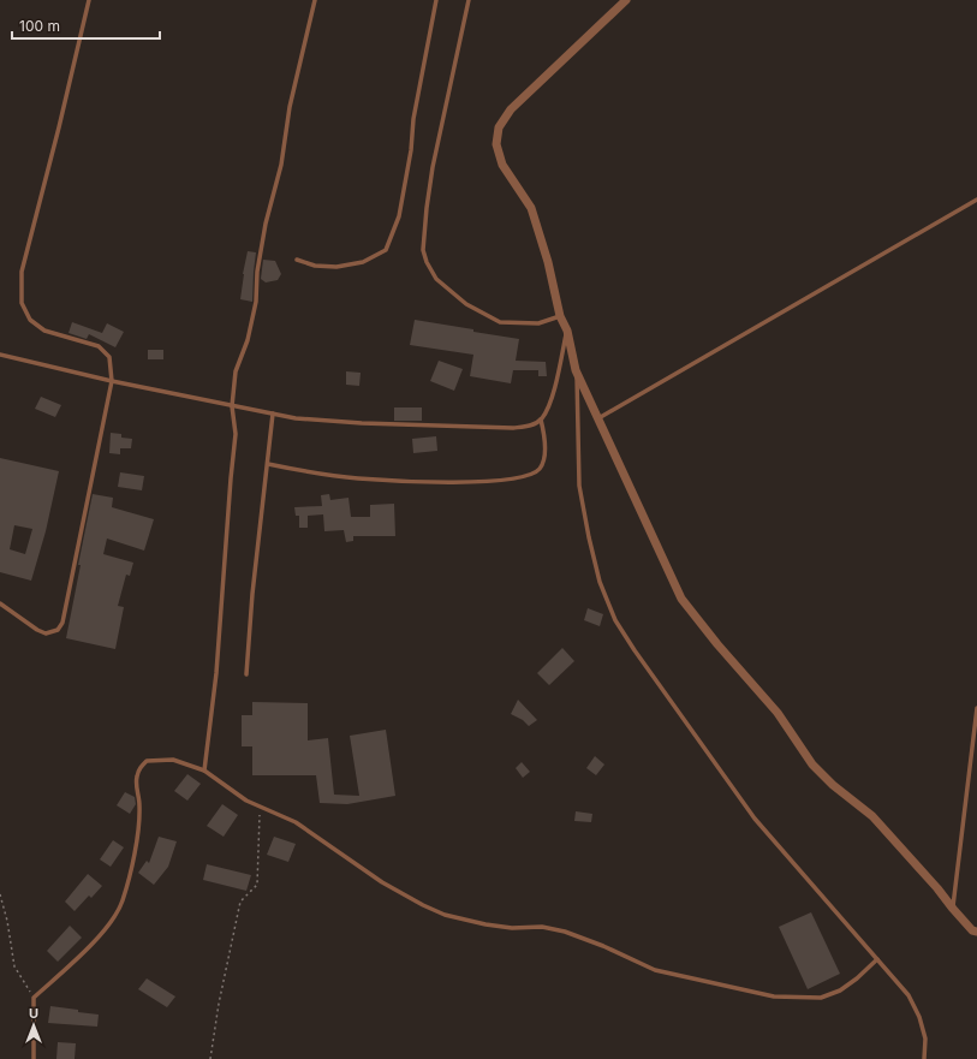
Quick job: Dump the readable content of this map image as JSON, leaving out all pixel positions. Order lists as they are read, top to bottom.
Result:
{
  "scale_bar": "100 m",
  "north": "top"
}
